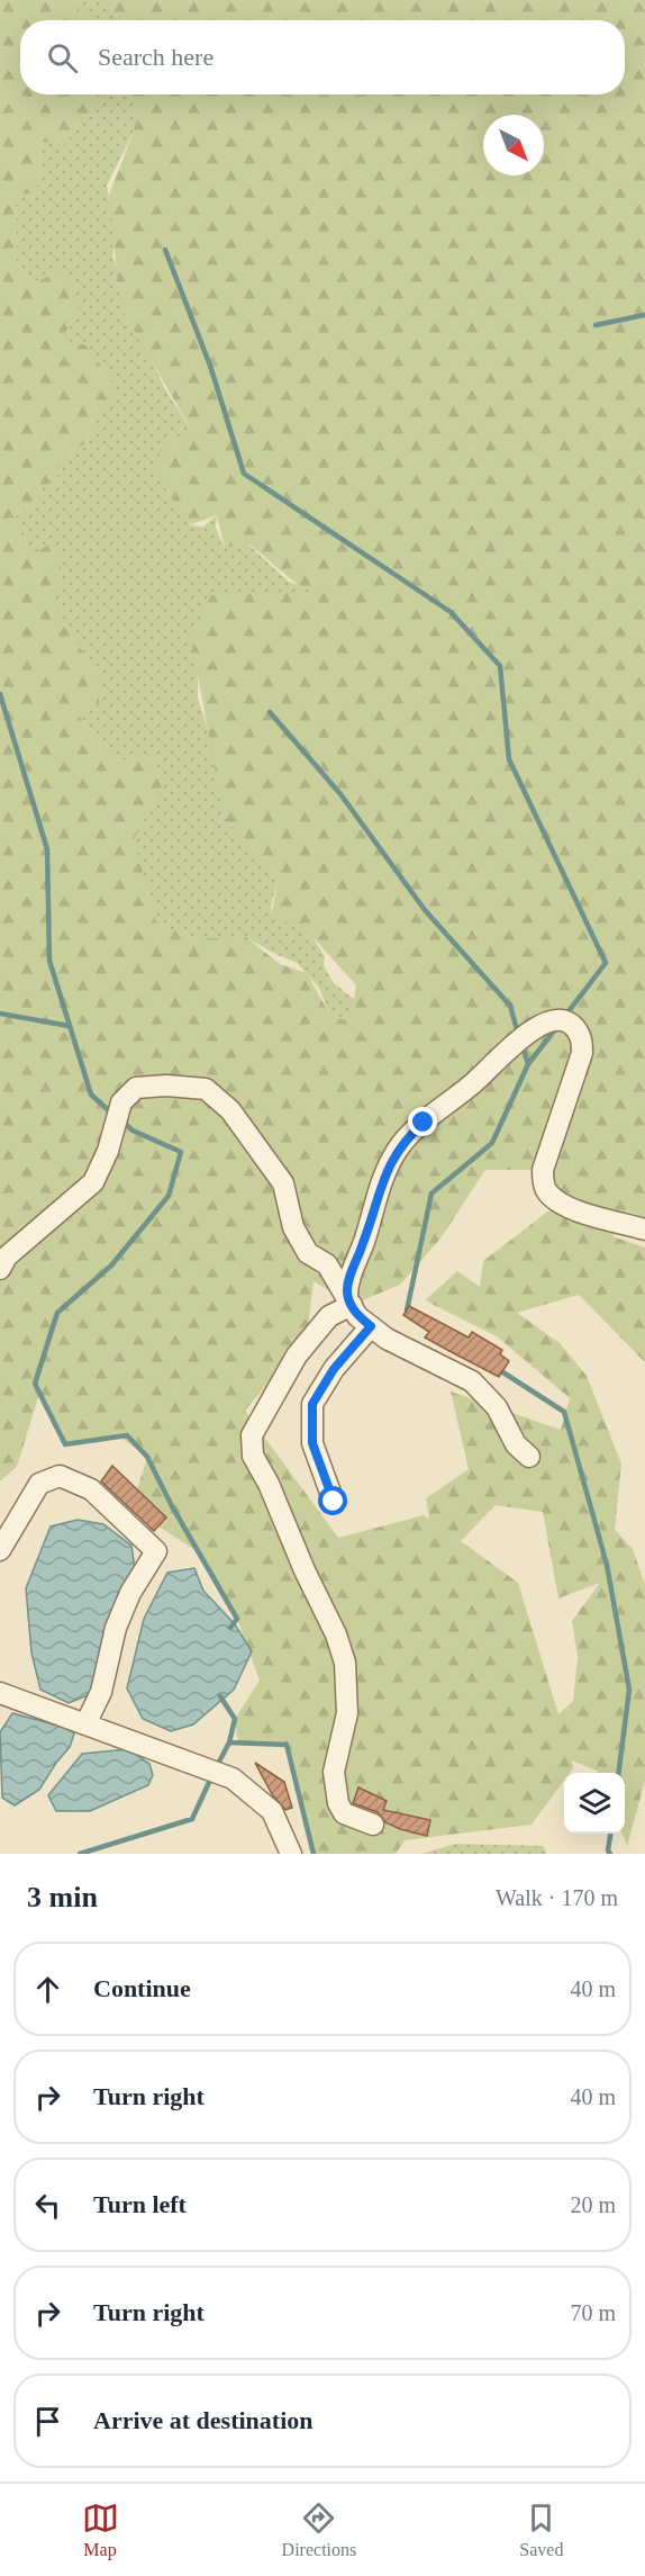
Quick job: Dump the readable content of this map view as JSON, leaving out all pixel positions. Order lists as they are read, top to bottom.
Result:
{
  "north": "bottom right",
  "page": {
    "search": "Search here",
    "heading": ["3 min", "Walk · 170 m"],
    "list": [
      ["Continue", "40 m"],
      ["Turn right", "40 m"],
      ["Turn left", "20 m"],
      ["Turn right", "70 m"],
      "Arrive at destination"
    ],
    "nav": ["Map", "Directions", "Saved"]
  }
}
